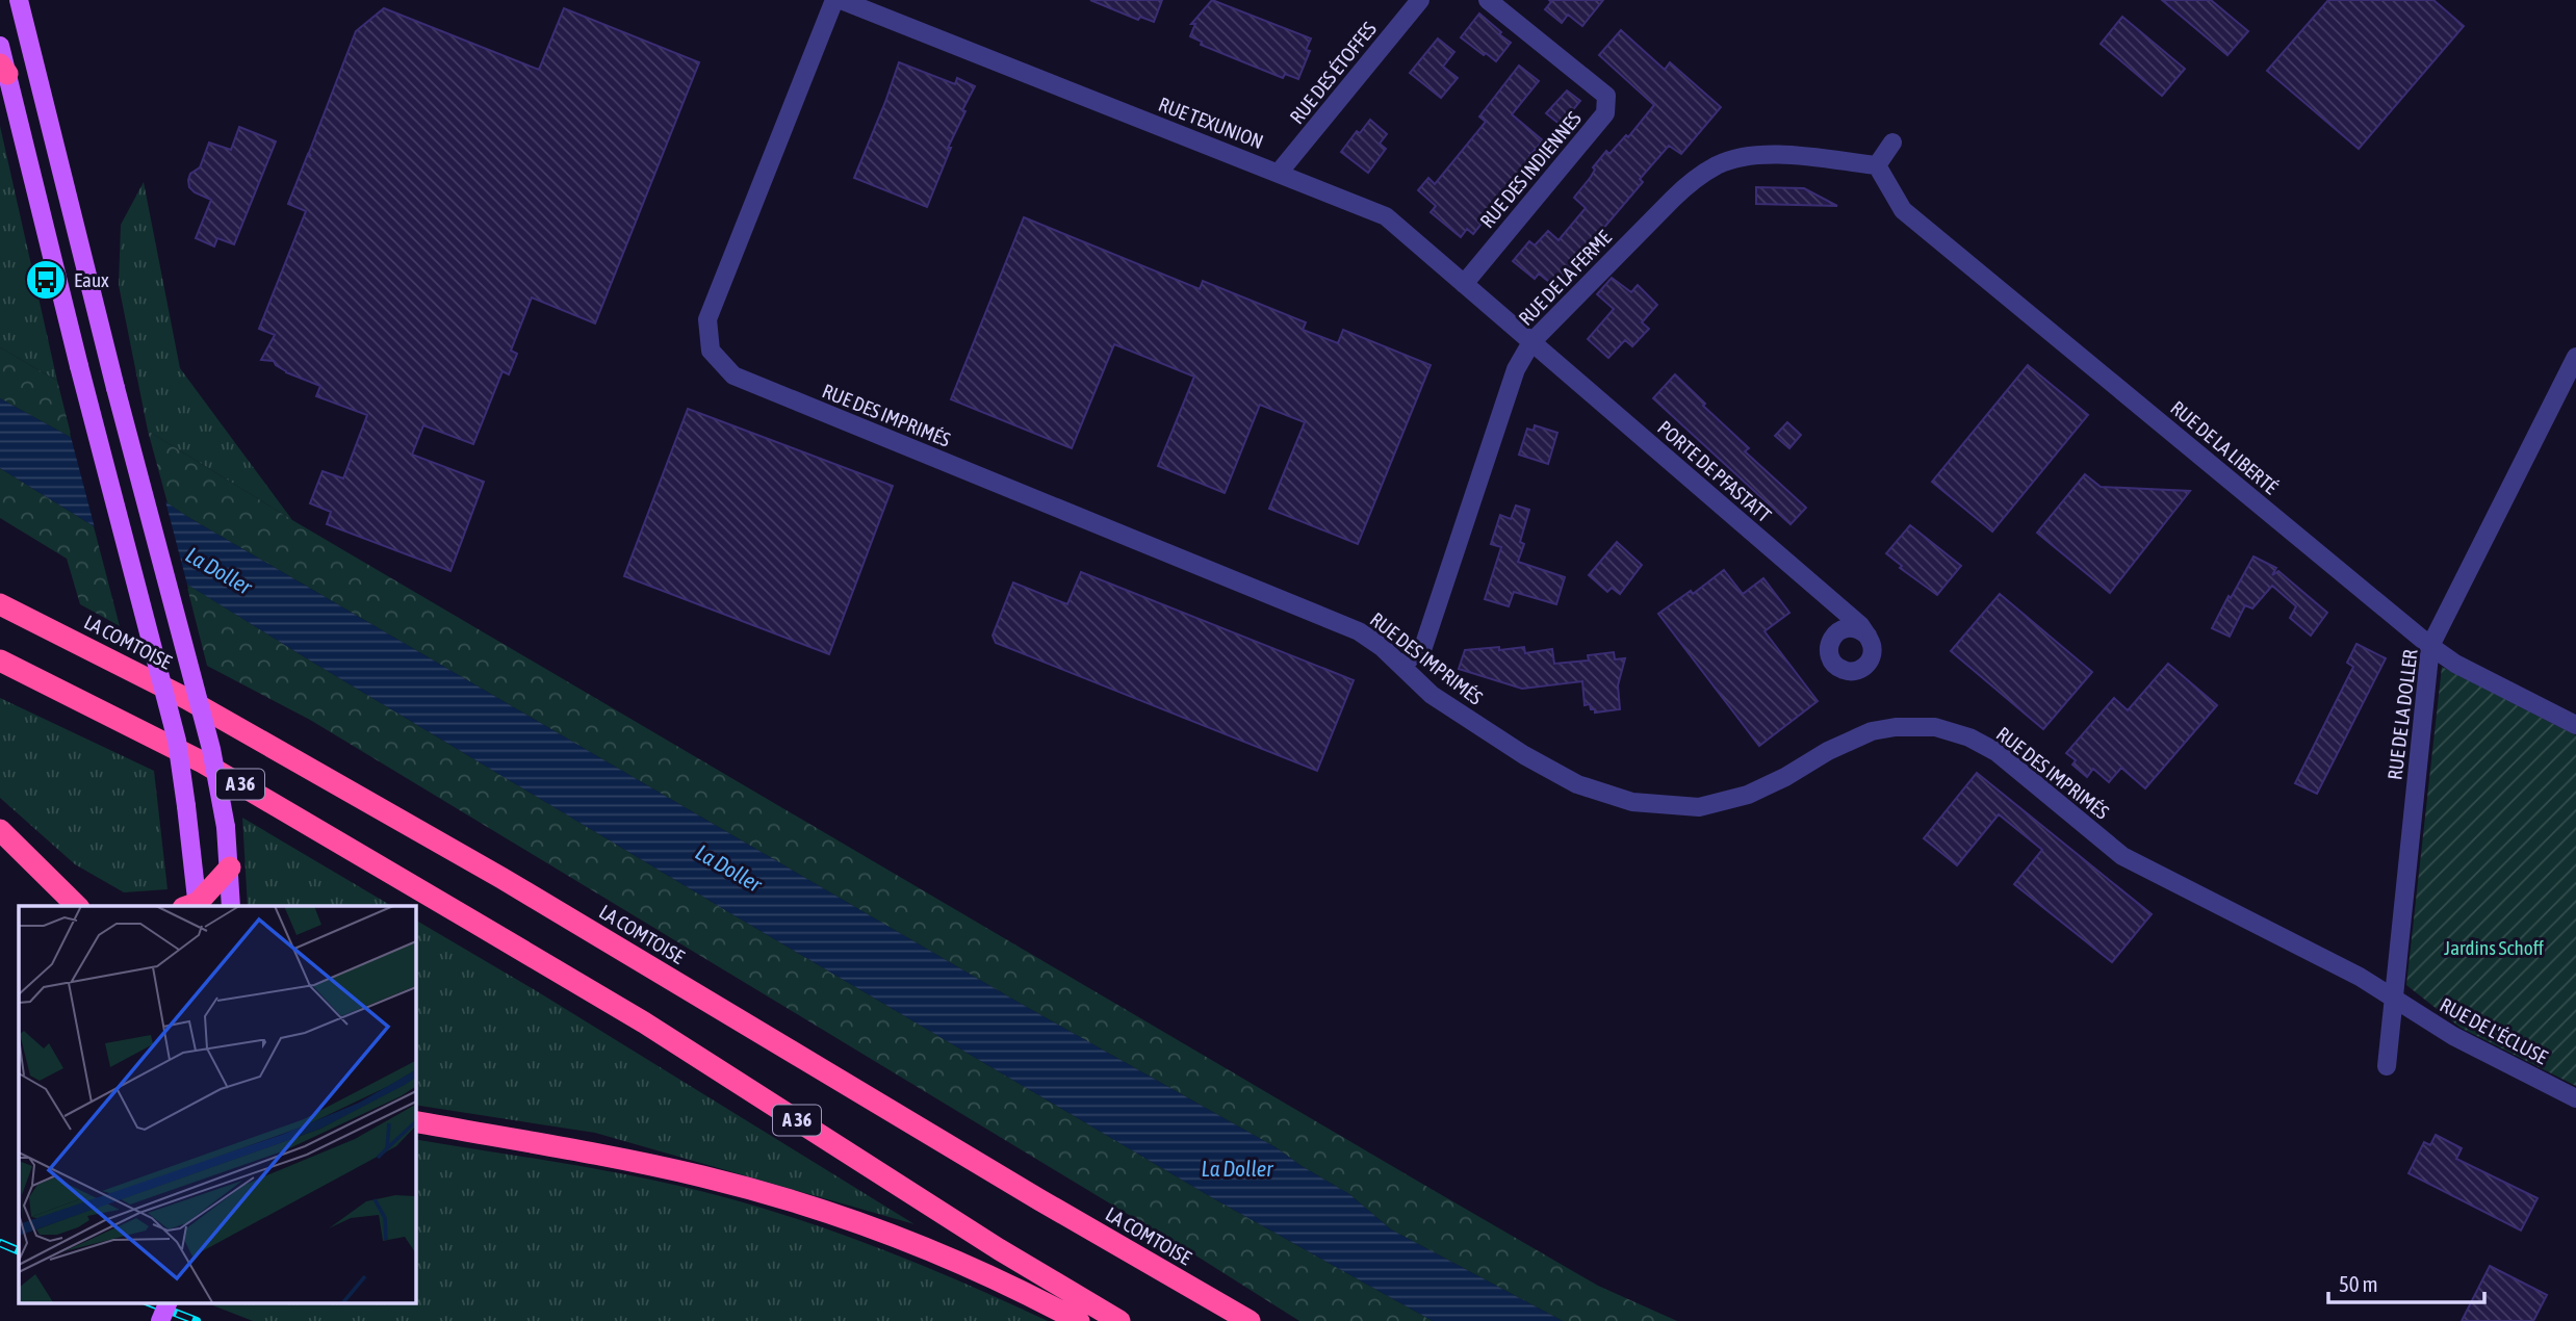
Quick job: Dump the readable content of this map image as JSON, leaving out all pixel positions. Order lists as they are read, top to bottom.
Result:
{
  "streets": {
    "highway": ["LA COMTOISE", "A 36"],
    "street": [
      "RUE DES ÉTOFFES",
      "RUE TEXUNION",
      "RUE DES INDIENNES",
      "RUE DE LA FERME",
      "RUE DES IMPRIMÉS",
      "RUE DE LA LIBERTÉ",
      "PORTE DE PFASTATT",
      "RUE DE LA DOLLER",
      "RUE DE L'ÉCLUSE"
    ]
  },
  "crossings": [
    ["RUE DES ÉTOFFES", "RUE TEXUNION"],
    ["RUE TEXUNION", "RUE DES INDIENNES"],
    ["RUE TEXUNION", "RUE DE LA FERME"],
    ["RUE TEXUNION", "PORTE DE PFASTATT"],
    ["RUE DE LA FERME", "RUE DES IMPRIMÉS"],
    ["RUE DE LA FERME", "RUE DE LA LIBERTÉ"],
    ["RUE DE LA FERME", "PORTE DE PFASTATT"],
    ["RUE DES IMPRIMÉS", "RUE DE LA DOLLER"],
    ["RUE DES IMPRIMÉS", "RUE DE L'ÉCLUSE"],
    ["RUE DE LA LIBERTÉ", "RUE DE LA DOLLER"],
    ["RUE DE LA DOLLER", "RUE DE L'ÉCLUSE"]
  ],
  "water": ["La Doller"],
  "parks": ["Jardins Schoff"],
  "places": {
    "bus stop": ["Eaux"]
  },
  "scale_bar": "50 m"
}
